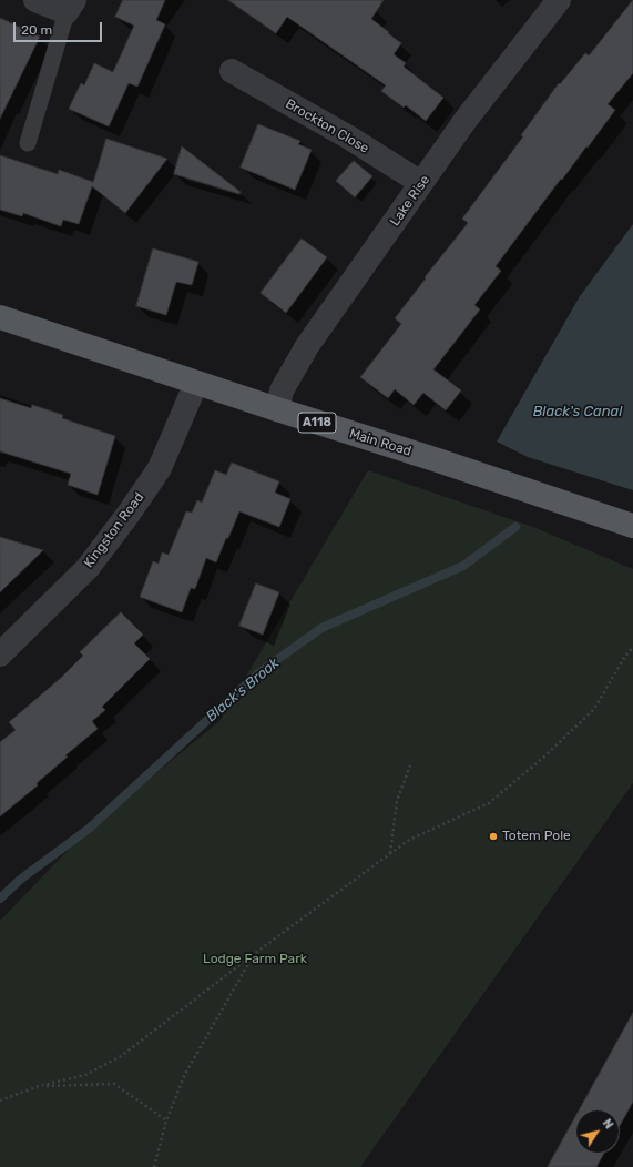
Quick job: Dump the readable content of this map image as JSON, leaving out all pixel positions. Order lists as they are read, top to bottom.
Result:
{
  "streets": {
    "main road": ["A118", "Main Road"],
    "street": ["Brockton Close", "Lake Rise", "Kingston Road"]
  },
  "crossings": [
    ["Brockton Close", "Lake Rise"],
    ["Lake Rise", "Main Road"],
    ["Main Road", "Kingston Road"]
  ],
  "water": ["Black's Canal", "Black's Brook"],
  "parks": ["Lodge Farm Park"],
  "places": ["Totem Pole"],
  "scale_bar": "20 m",
  "north": "top right"
}
